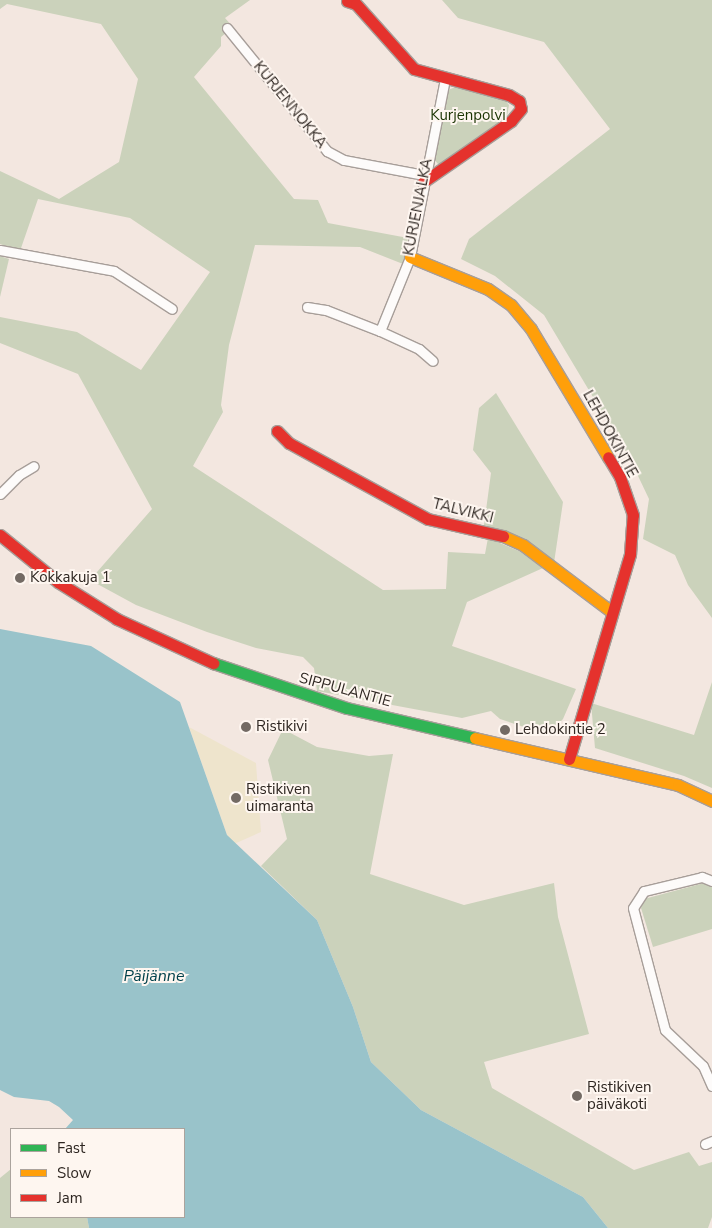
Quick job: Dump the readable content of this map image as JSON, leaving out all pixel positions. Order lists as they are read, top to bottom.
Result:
{
  "streets": {
    "street": [
      "KURJENNOKKA",
      "KURJENJALKA",
      "LEHDOKINTIE",
      "TALVIKKI",
      "SIPPULANTIE"
    ]
  },
  "crossings": [
    ["KURJENNOKKA", "KURJENJALKA"],
    ["KURJENJALKA", "LEHDOKINTIE"],
    ["LEHDOKINTIE", "TALVIKKI"],
    ["LEHDOKINTIE", "SIPPULANTIE"]
  ],
  "water": ["Päijänne"],
  "parks": ["Kurjenpolvi"],
  "places": [
    "Kokkakuja 1",
    "Ristikivi",
    "Lehdokintie 2",
    "Ristikiven uimaranta",
    "Ristikiven päiväkoti"
  ],
  "legend": ["Fast", "Slow", "Jam"]
}
